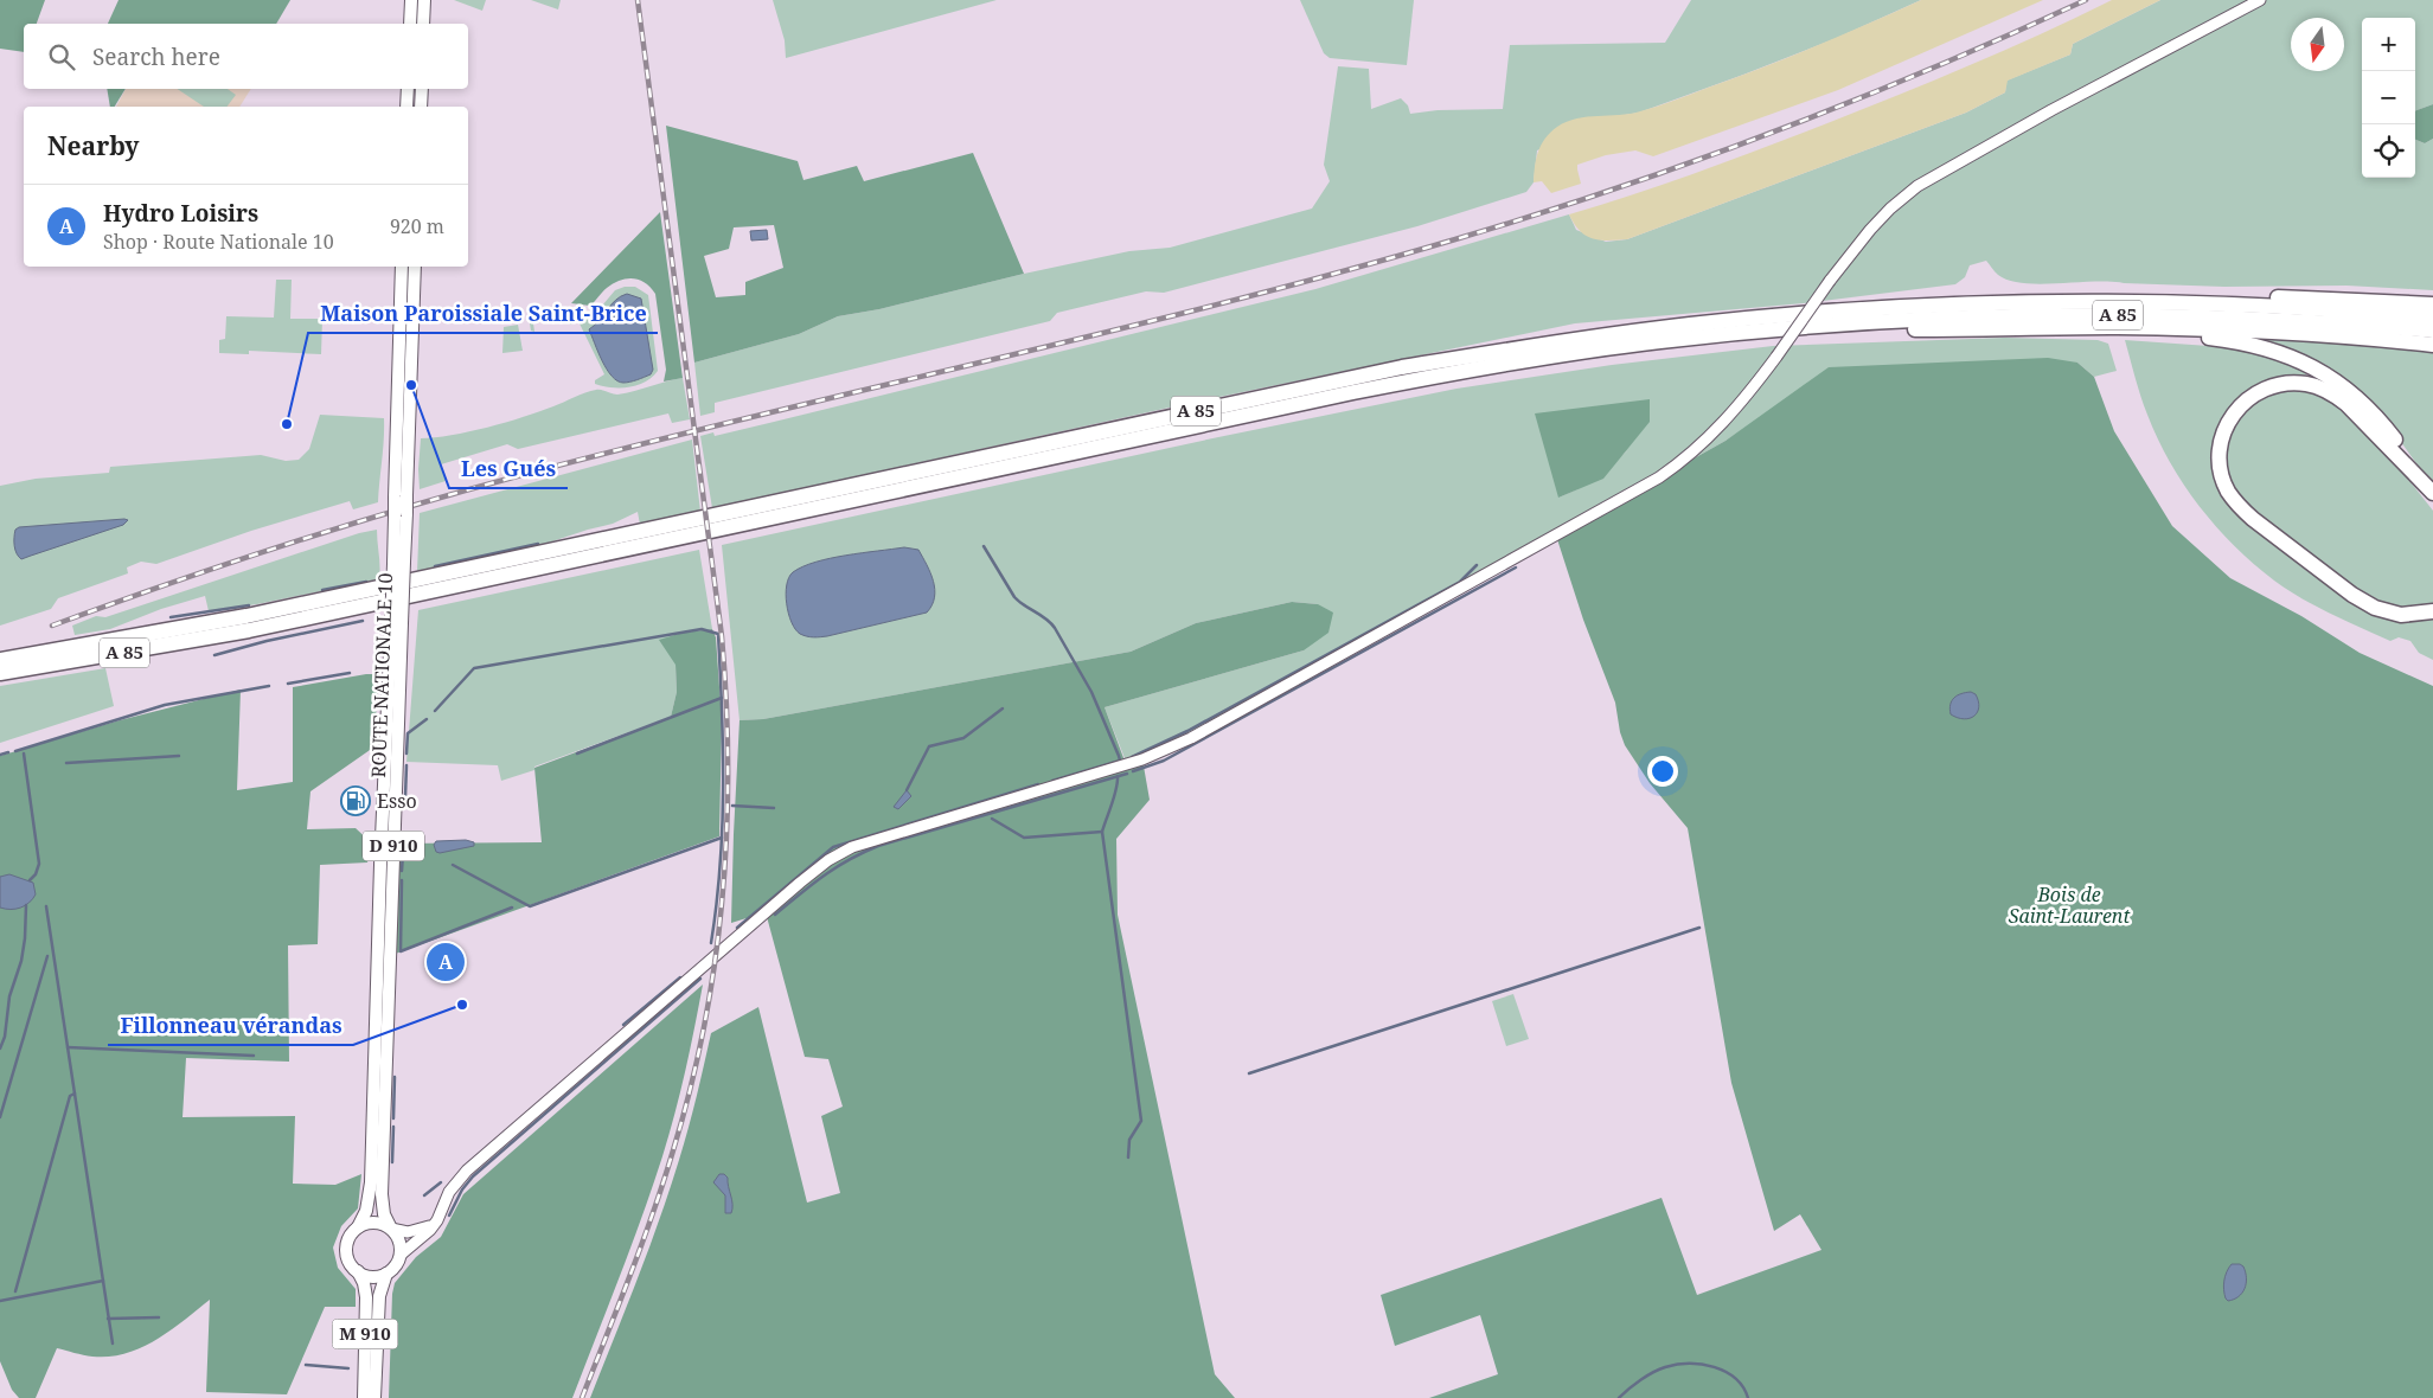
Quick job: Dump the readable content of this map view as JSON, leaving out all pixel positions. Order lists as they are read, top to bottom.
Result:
{
  "streets": {
    "highway": ["A 85"],
    "main road": ["ROUTE NATIONALE 10", "D 910", "M 910"]
  },
  "crossings": [
    ["ROUTE NATIONALE 10", "M 910"]
  ],
  "parks": ["Bois de Saint-Laurent"],
  "places": {
    "other": ["Les Gués", "Maison Paroissiale Saint-Brice", "Fillonneau vérandas"],
    "fuel station": ["Esso"]
  },
  "north": "bottom",
  "page": {
    "map_buttons": ["+", "−"],
    "search": "Search here",
    "heading": "Nearby",
    "list": [
      {
        "mark": "A",
        "name": "Hydro Loisirs",
        "note": "Shop · Route Nationale 10",
        "value": "920 m"
      }
    ],
    "pins": "A"
  }
}
